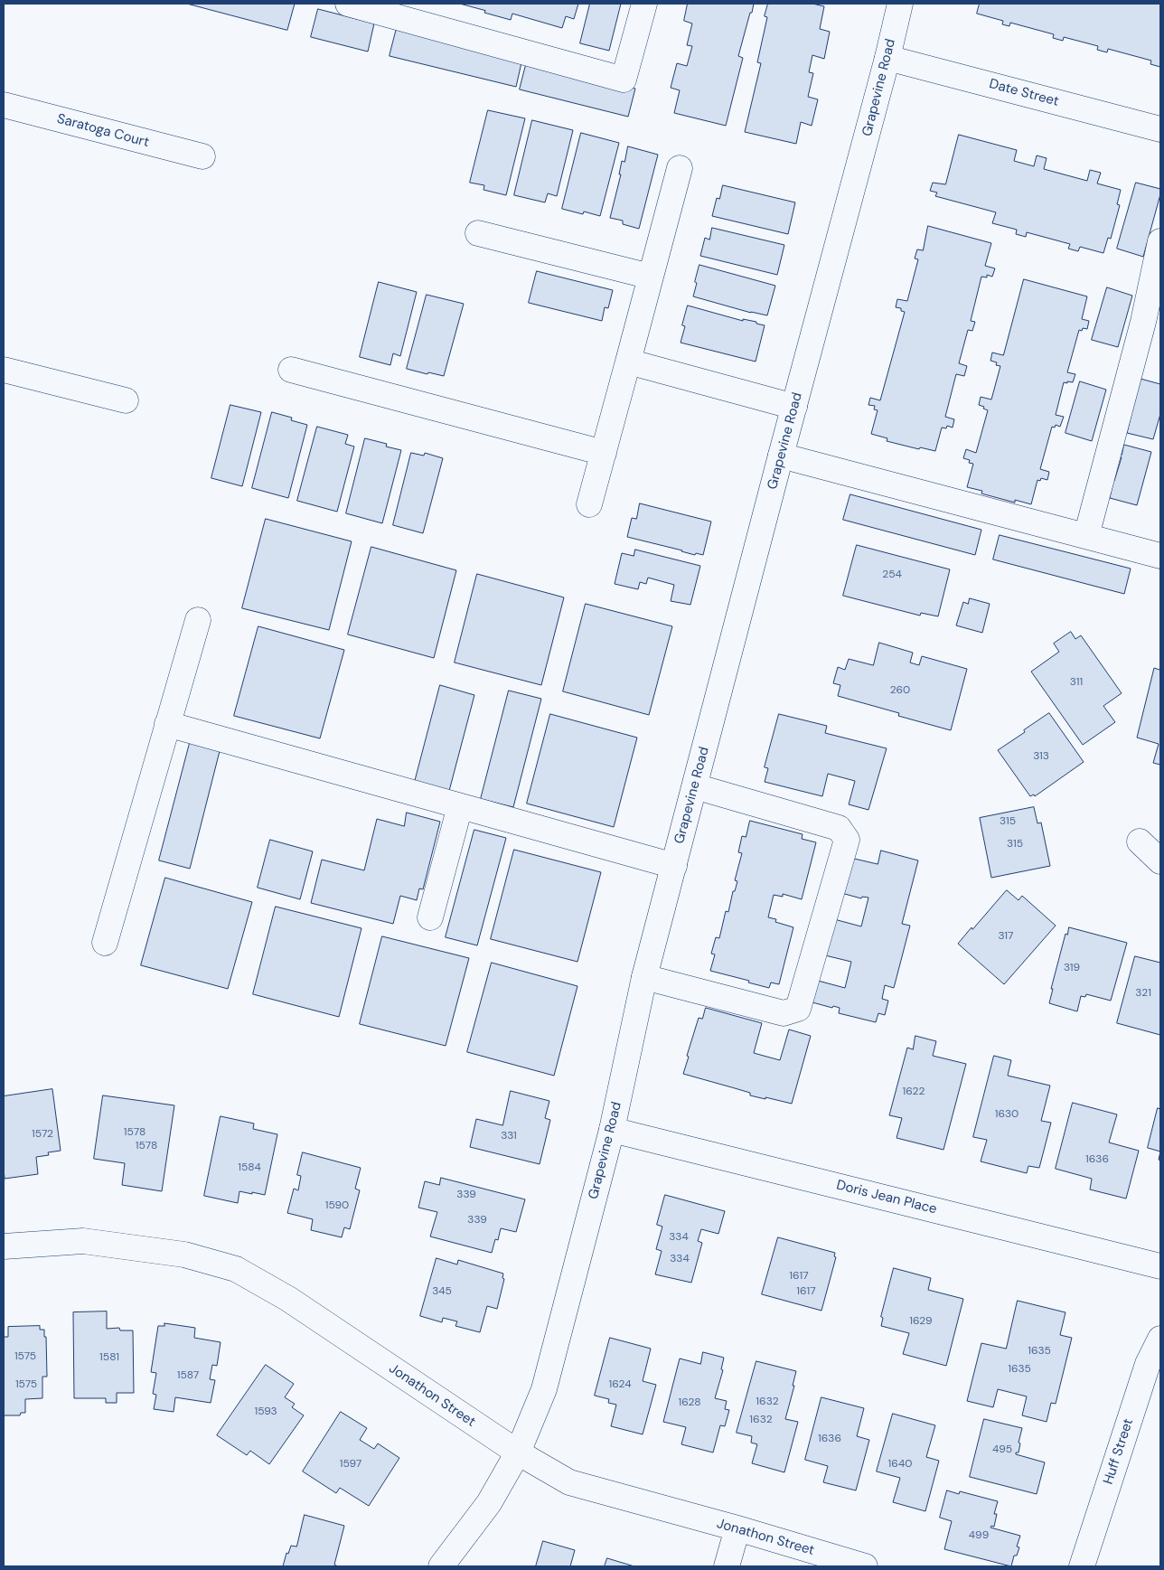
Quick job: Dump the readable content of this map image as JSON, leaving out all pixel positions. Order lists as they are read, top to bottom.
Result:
{
  "streets": {
    "street": [
      "Grapevine Road",
      "Date Street",
      "Saratoga Court",
      "Doris Jean Place",
      "Jonathon Street",
      "Huff Street"
    ]
  },
  "crossings": [
    ["Grapevine Road", "Date Street"],
    ["Grapevine Road", "Doris Jean Place"],
    ["Grapevine Road", "Jonathon Street"]
  ],
  "house_numbers": [
    "254",
    "311",
    "260",
    "313",
    "315",
    "315",
    "317",
    "319",
    "321",
    "1622",
    "1630",
    "1578",
    "1572",
    "331",
    "1578",
    "1636",
    "1584",
    "339",
    "1590",
    "339",
    "334",
    "334",
    "1617",
    "345",
    "1617",
    "1629",
    "1635",
    "1575",
    "1581",
    "1635",
    "1587",
    "1575",
    "1624",
    "1632",
    "1628",
    "1593",
    "1632",
    "1636",
    "495",
    "1597",
    "1640",
    "499"
  ]
}
